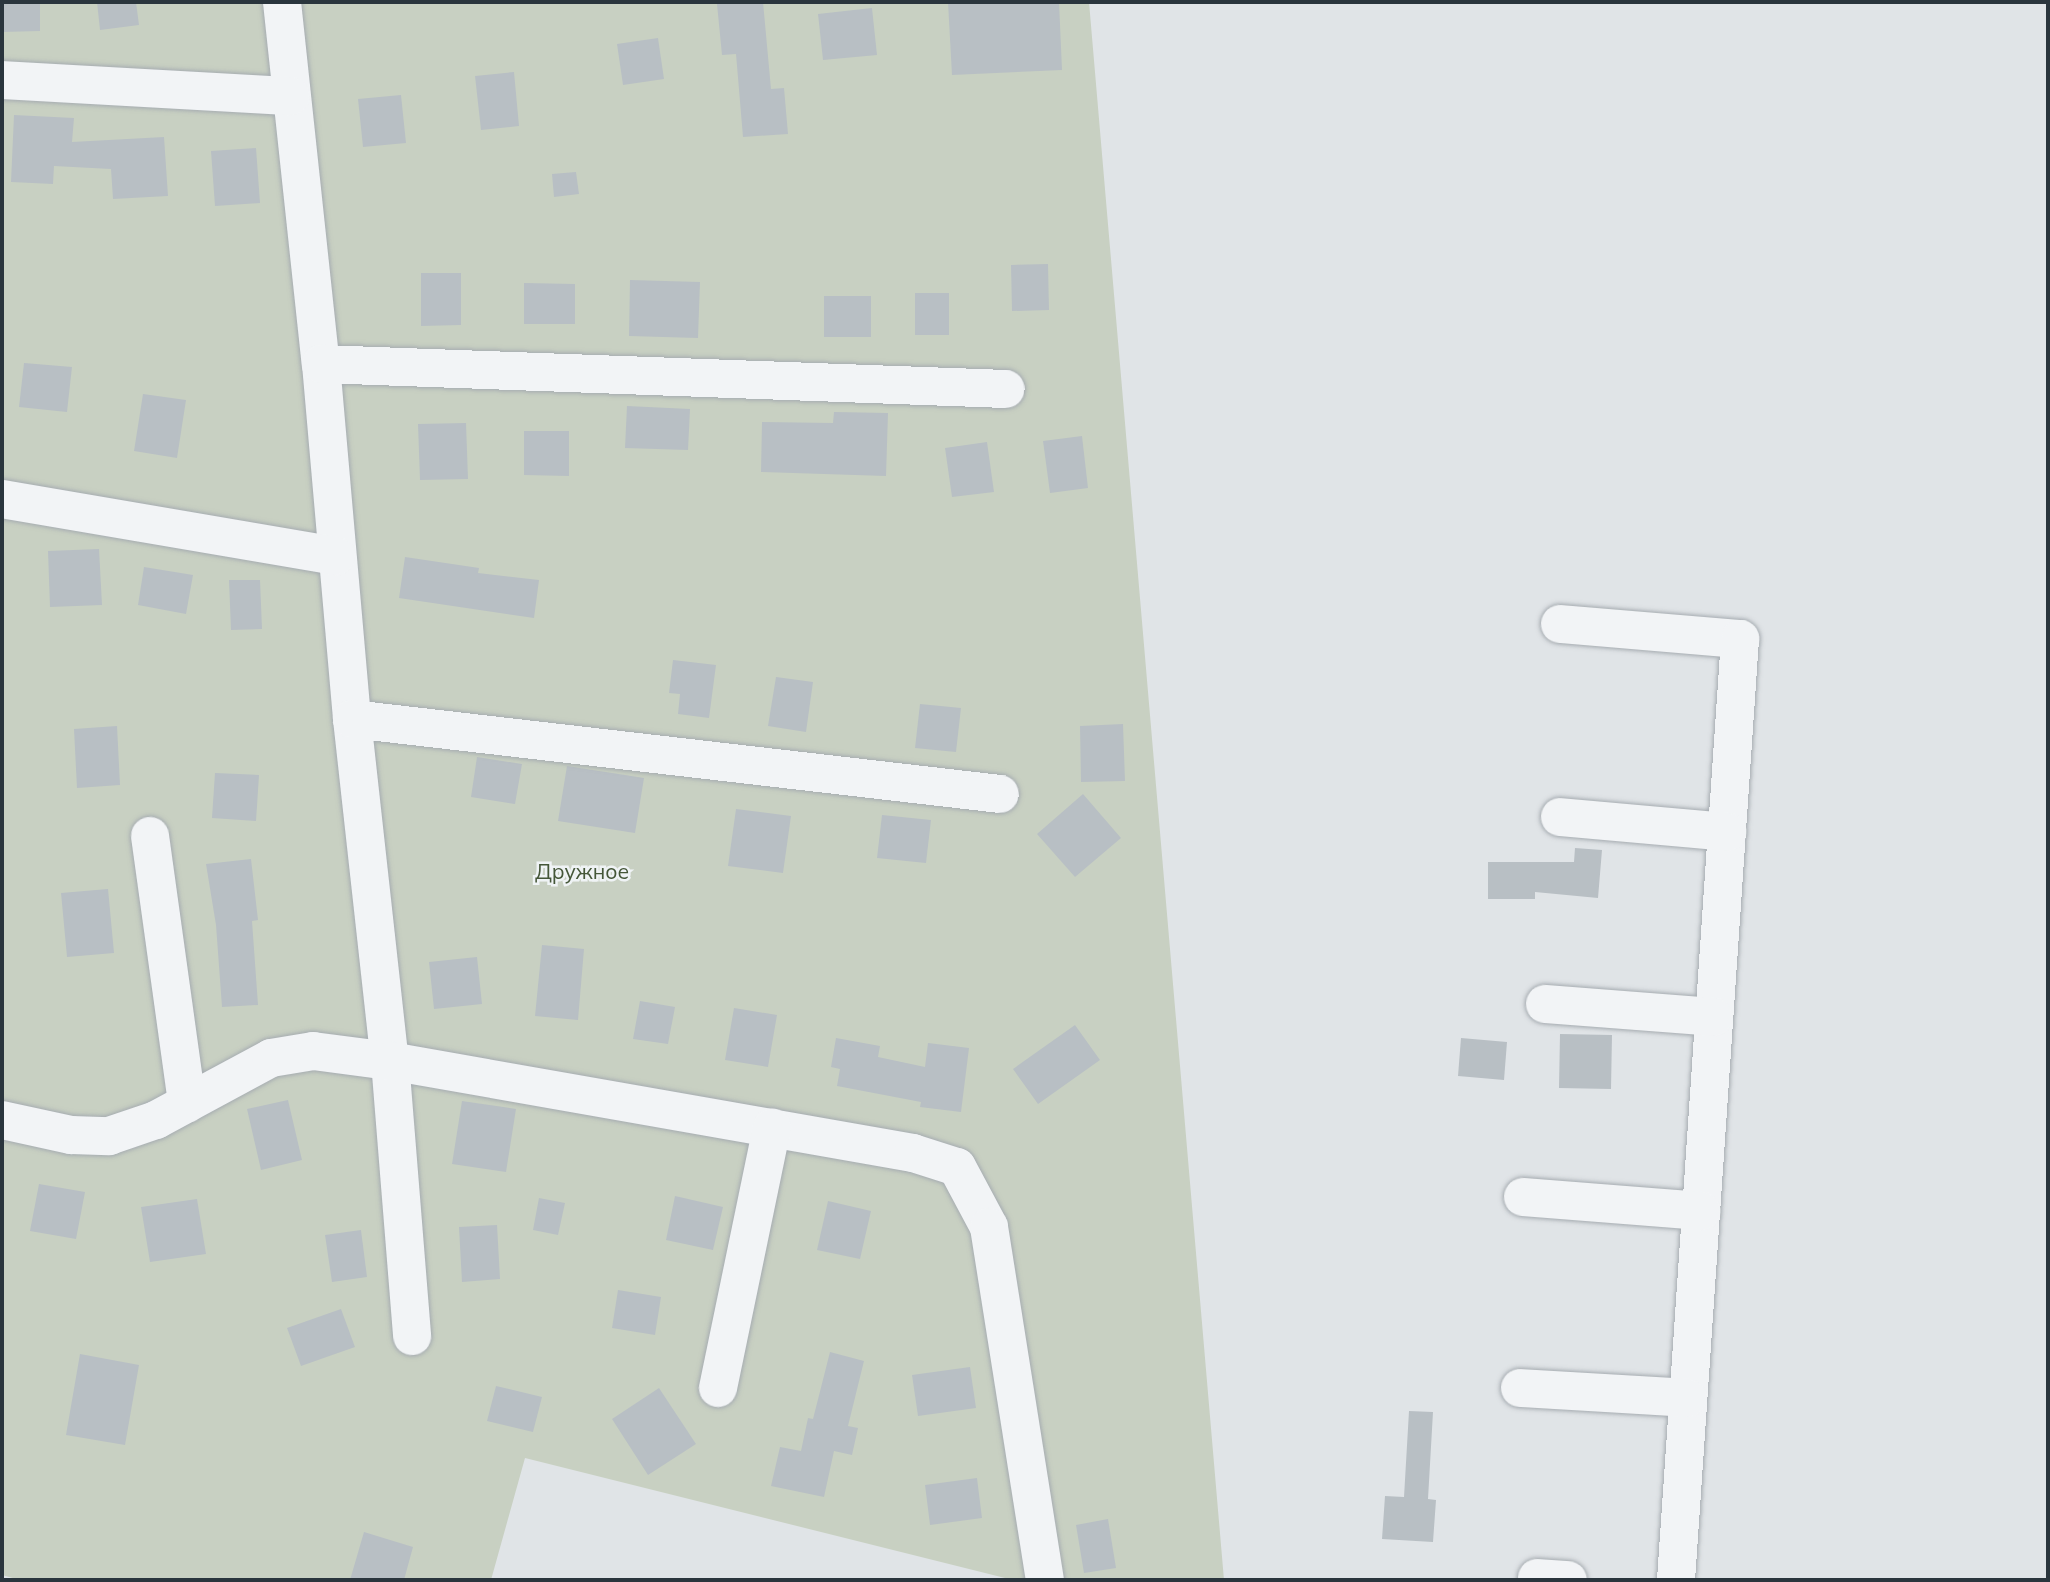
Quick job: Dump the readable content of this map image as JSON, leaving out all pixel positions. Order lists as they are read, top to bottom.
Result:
{
  "parks": ["Дружное"]
}
